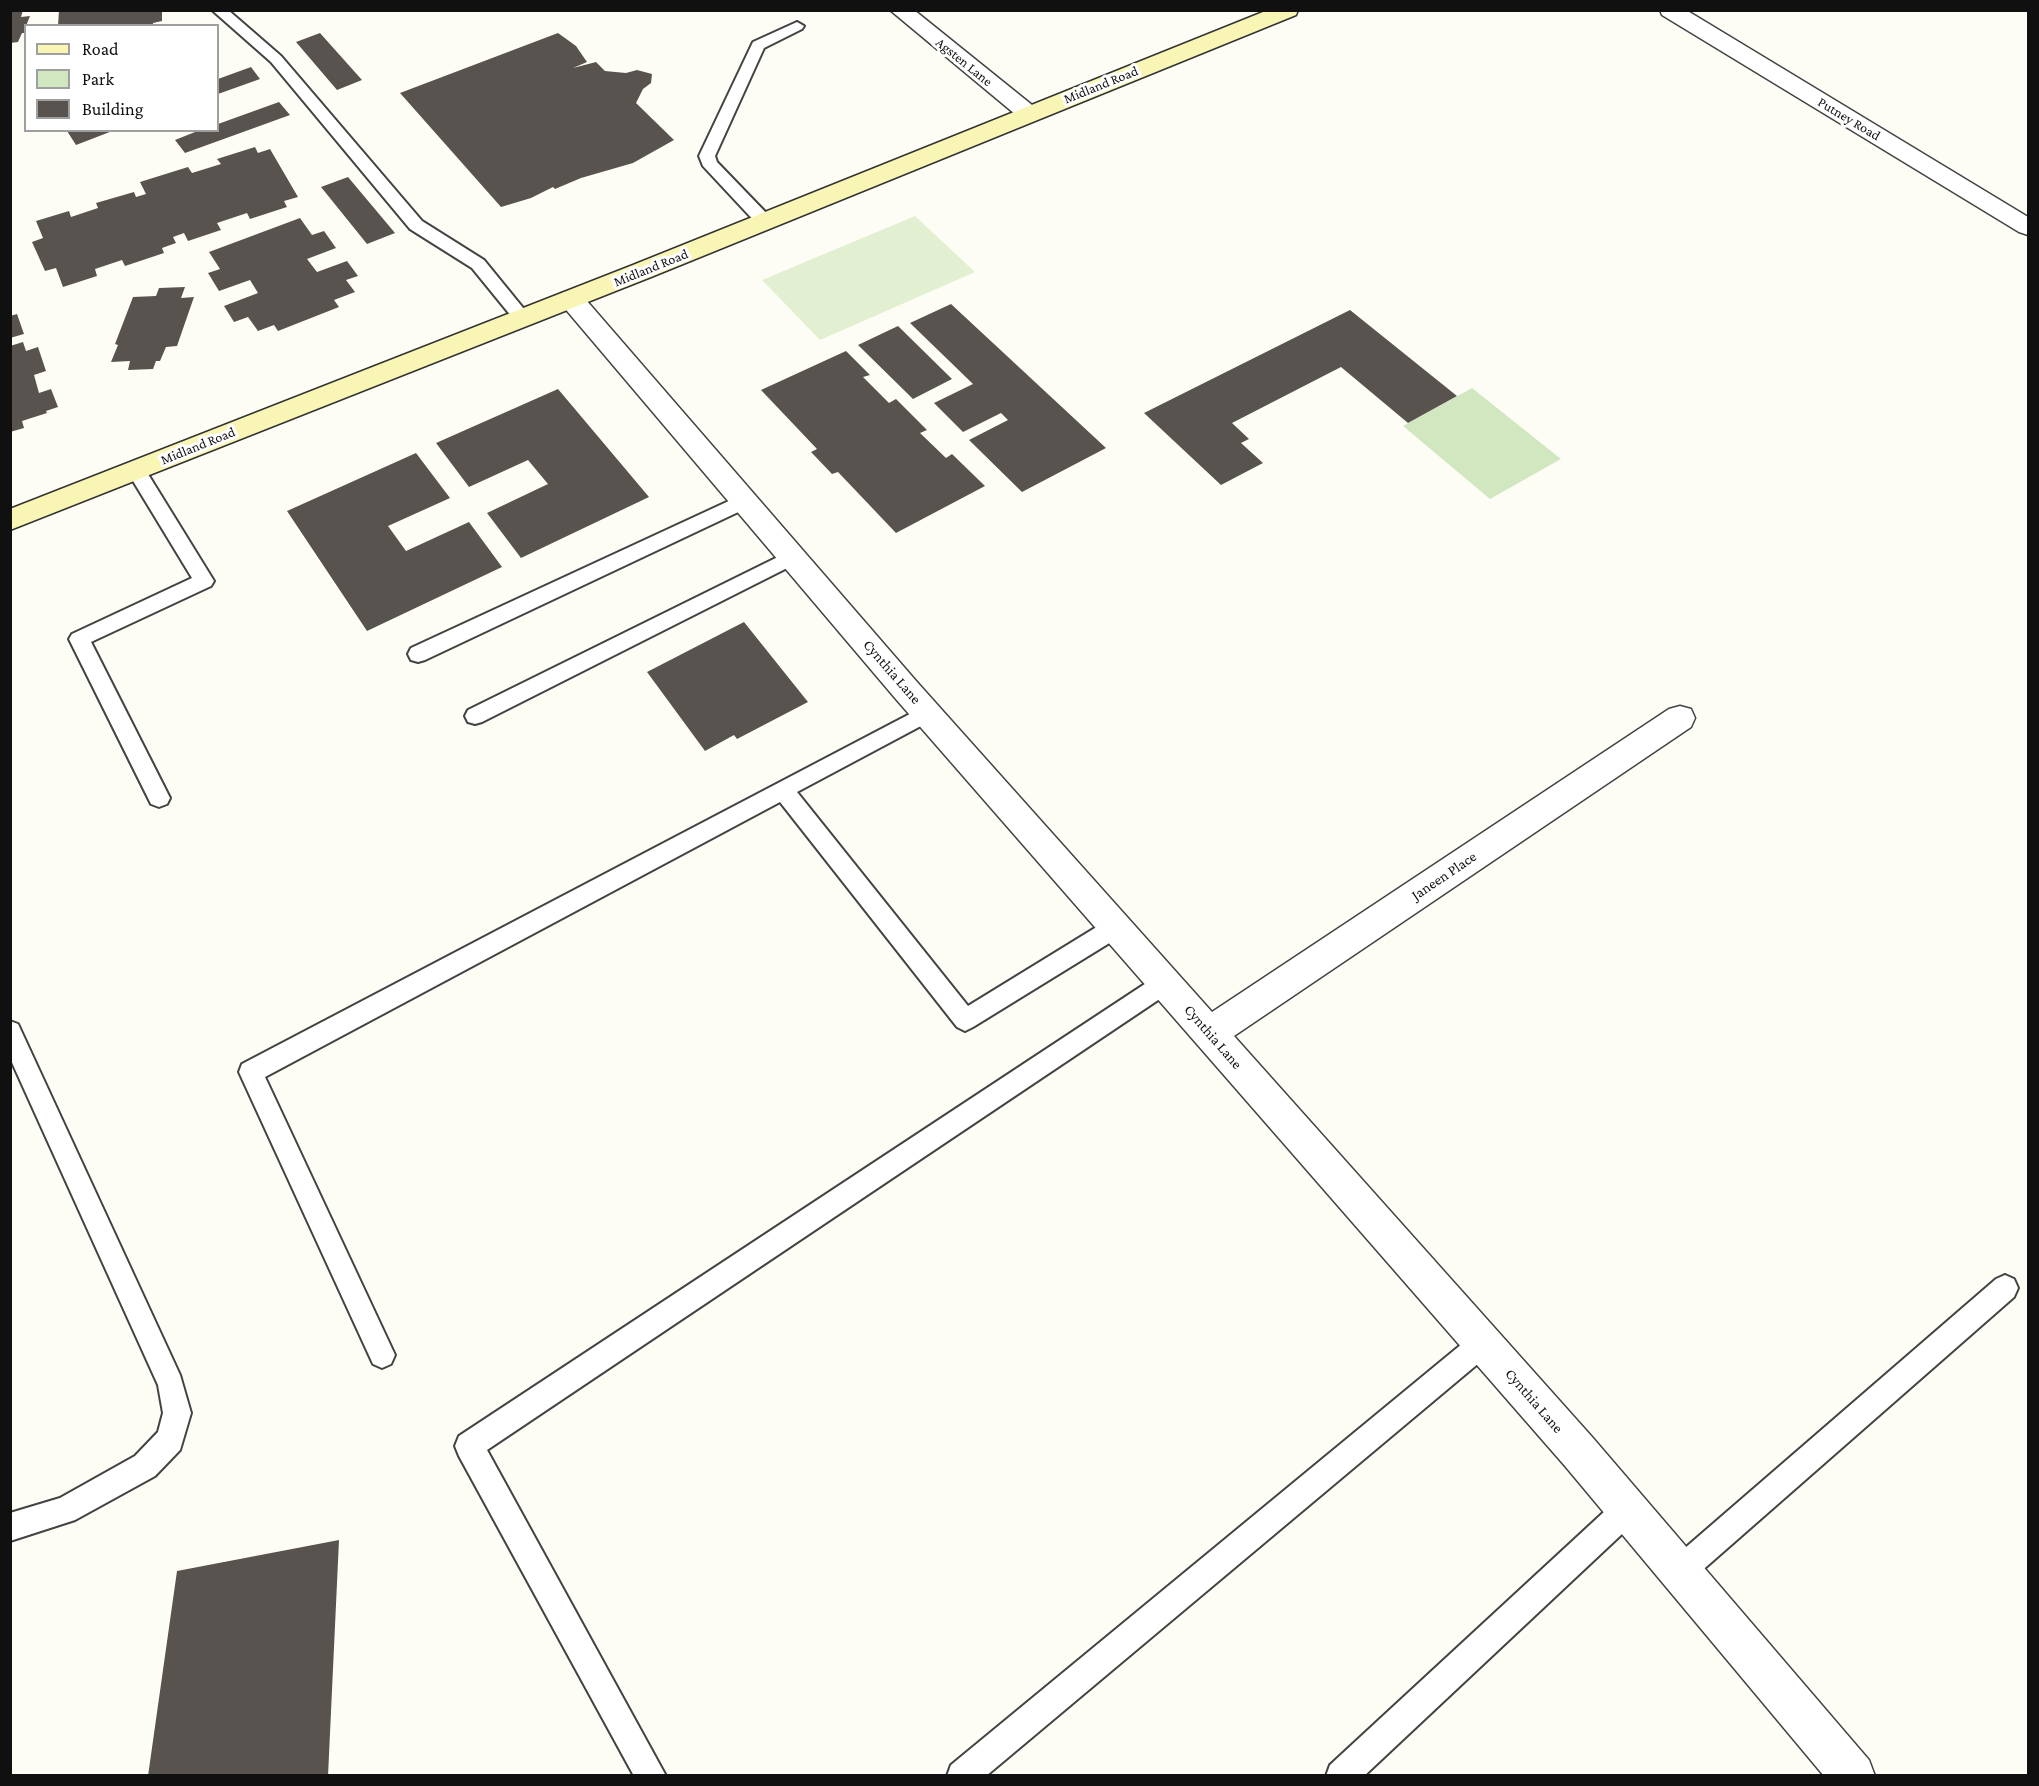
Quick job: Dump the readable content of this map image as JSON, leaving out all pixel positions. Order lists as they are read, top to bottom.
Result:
{
  "streets": {
    "main road": ["Midland Road"],
    "street": [
      "Agsten Lane",
      "Putney Road",
      "Cynthia Lane",
      "Janeen Place"
    ]
  },
  "crossings": [
    ["Agsten Lane", "Midland Road"],
    ["Midland Road", "Cynthia Lane"],
    ["Cynthia Lane", "Janeen Place"]
  ],
  "legend": ["Road", "Park", "Building"]
}
